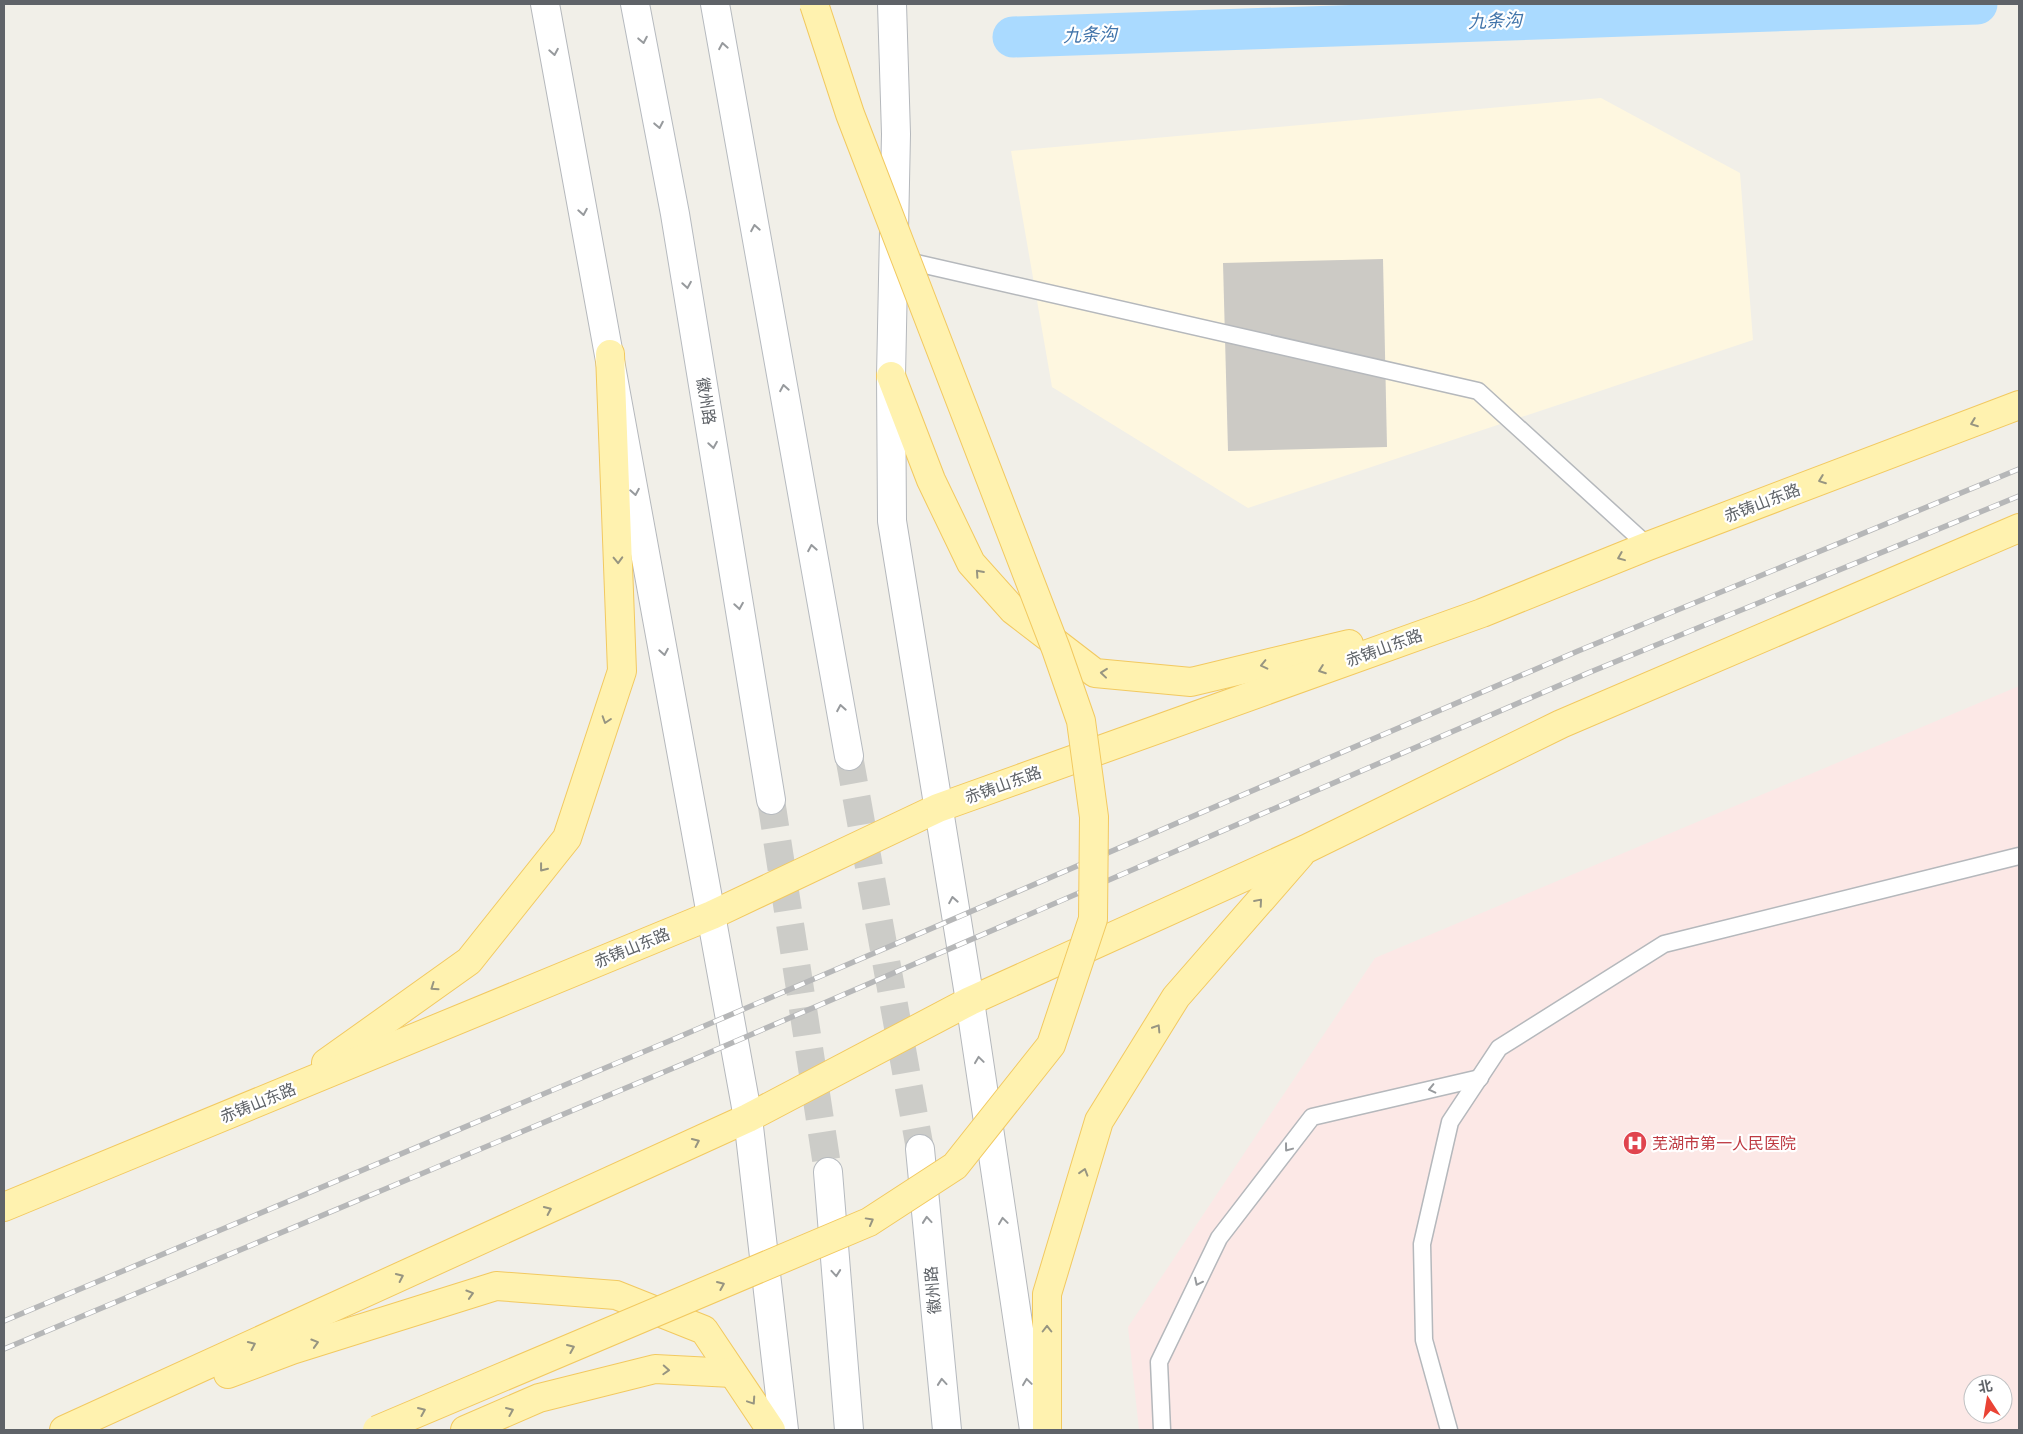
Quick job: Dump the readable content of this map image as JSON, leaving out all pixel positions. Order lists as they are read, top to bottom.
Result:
{
  "streets": {
    "main road": ["赤铸山东路"],
    "street": ["徽州路"]
  },
  "water": ["九条沟"],
  "places": {
    "hospital": ["芜湖市第一人民医院"]
  },
  "north": "top"
}
